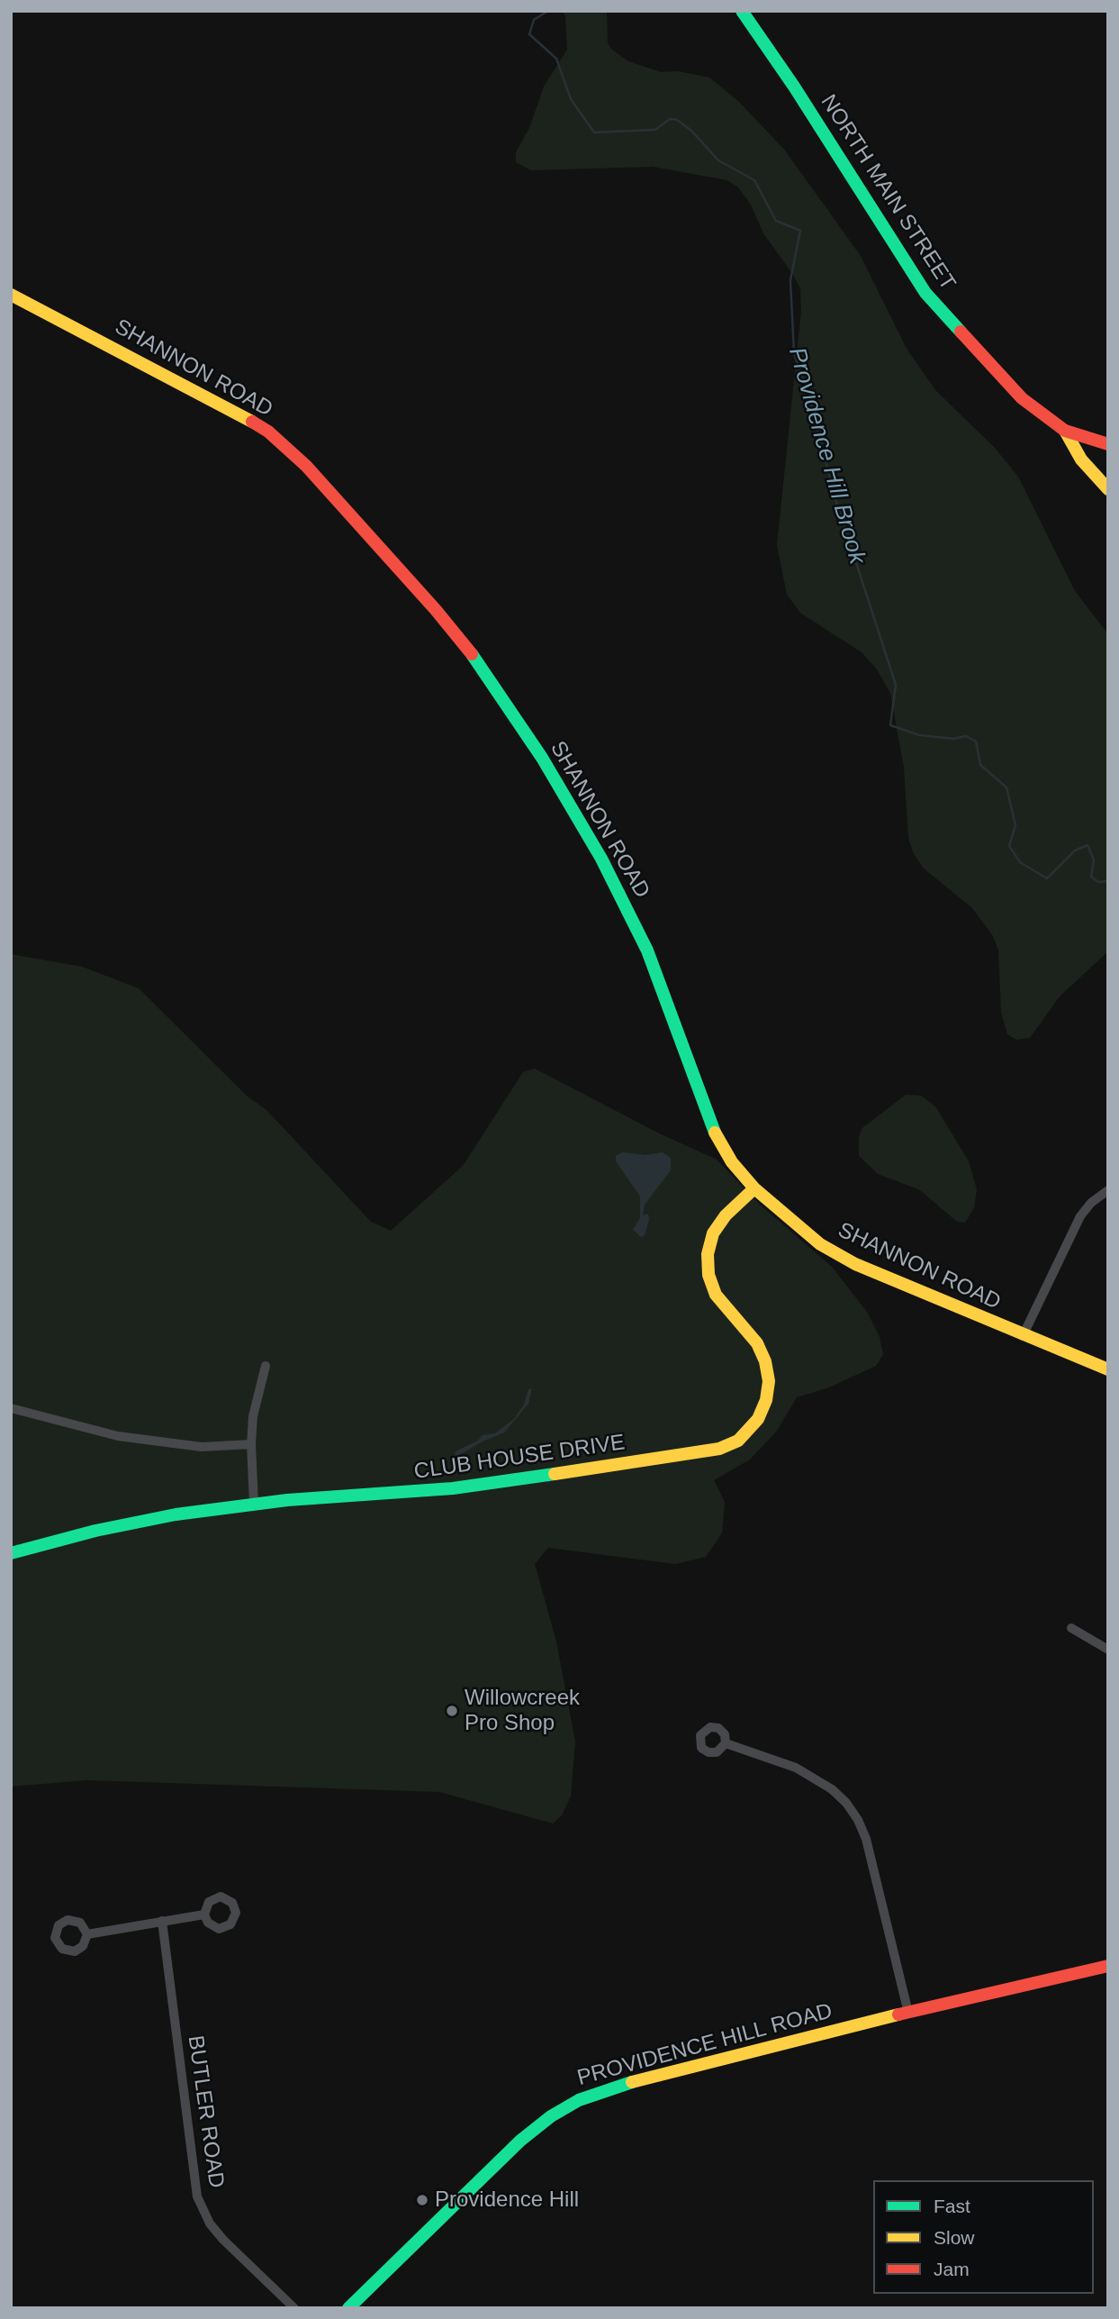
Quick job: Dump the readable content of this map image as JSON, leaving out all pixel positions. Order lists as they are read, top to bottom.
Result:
{
  "streets": {
    "street": [
      "NORTH MAIN STREET",
      "SHANNON ROAD",
      "CLUB HOUSE DRIVE",
      "PROVIDENCE HILL ROAD",
      "BUTLER ROAD"
    ]
  },
  "crossings": [
    ["SHANNON ROAD", "CLUB HOUSE DRIVE"]
  ],
  "water": ["Providence Hill Brook"],
  "places": ["Willowcreek Pro Shop", "Providence Hill"],
  "legend": ["Fast", "Slow", "Jam"]
}
